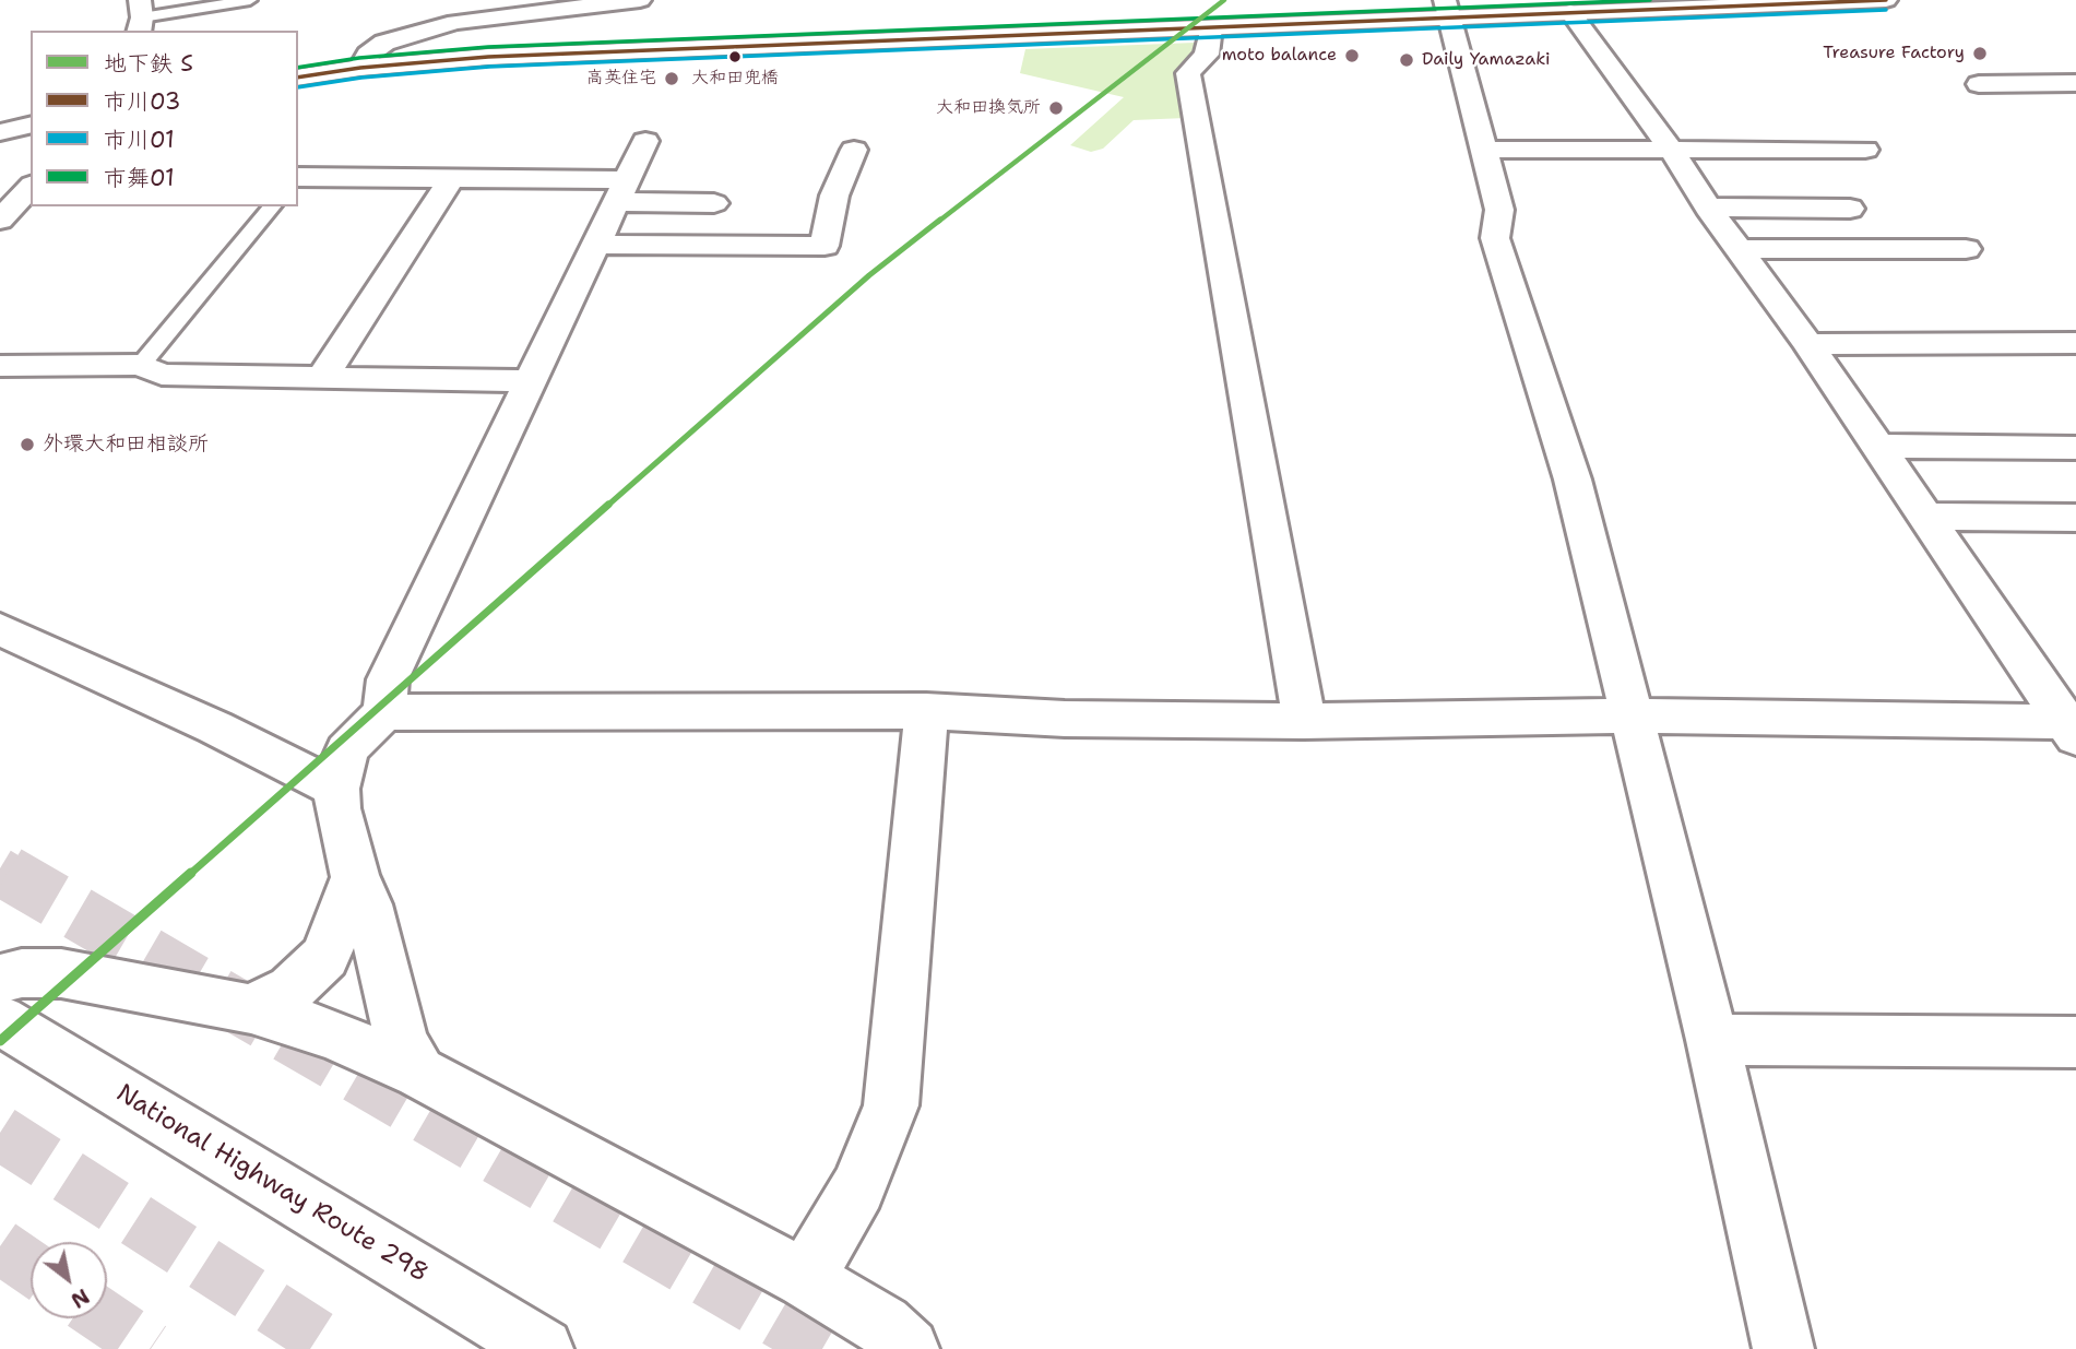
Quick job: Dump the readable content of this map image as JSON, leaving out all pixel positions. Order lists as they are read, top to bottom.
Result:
{
  "streets": {
    "main road": ["National Highway Route 298"]
  },
  "places": [
    "Treasure Factory",
    "moto balance",
    "大和田兜橋",
    "Daily Yamazaki",
    "高英住宅",
    "大和田換気所",
    "外環大和田相談所"
  ],
  "lines": [
    "metro line S",
    "transit line 市川03",
    "transit line 市舞01",
    "transit line 市川01"
  ],
  "legend": [
    "地下鉄 S",
    "市川03",
    "市川01",
    "市舞01"
  ],
  "north": "bottom right"
}
